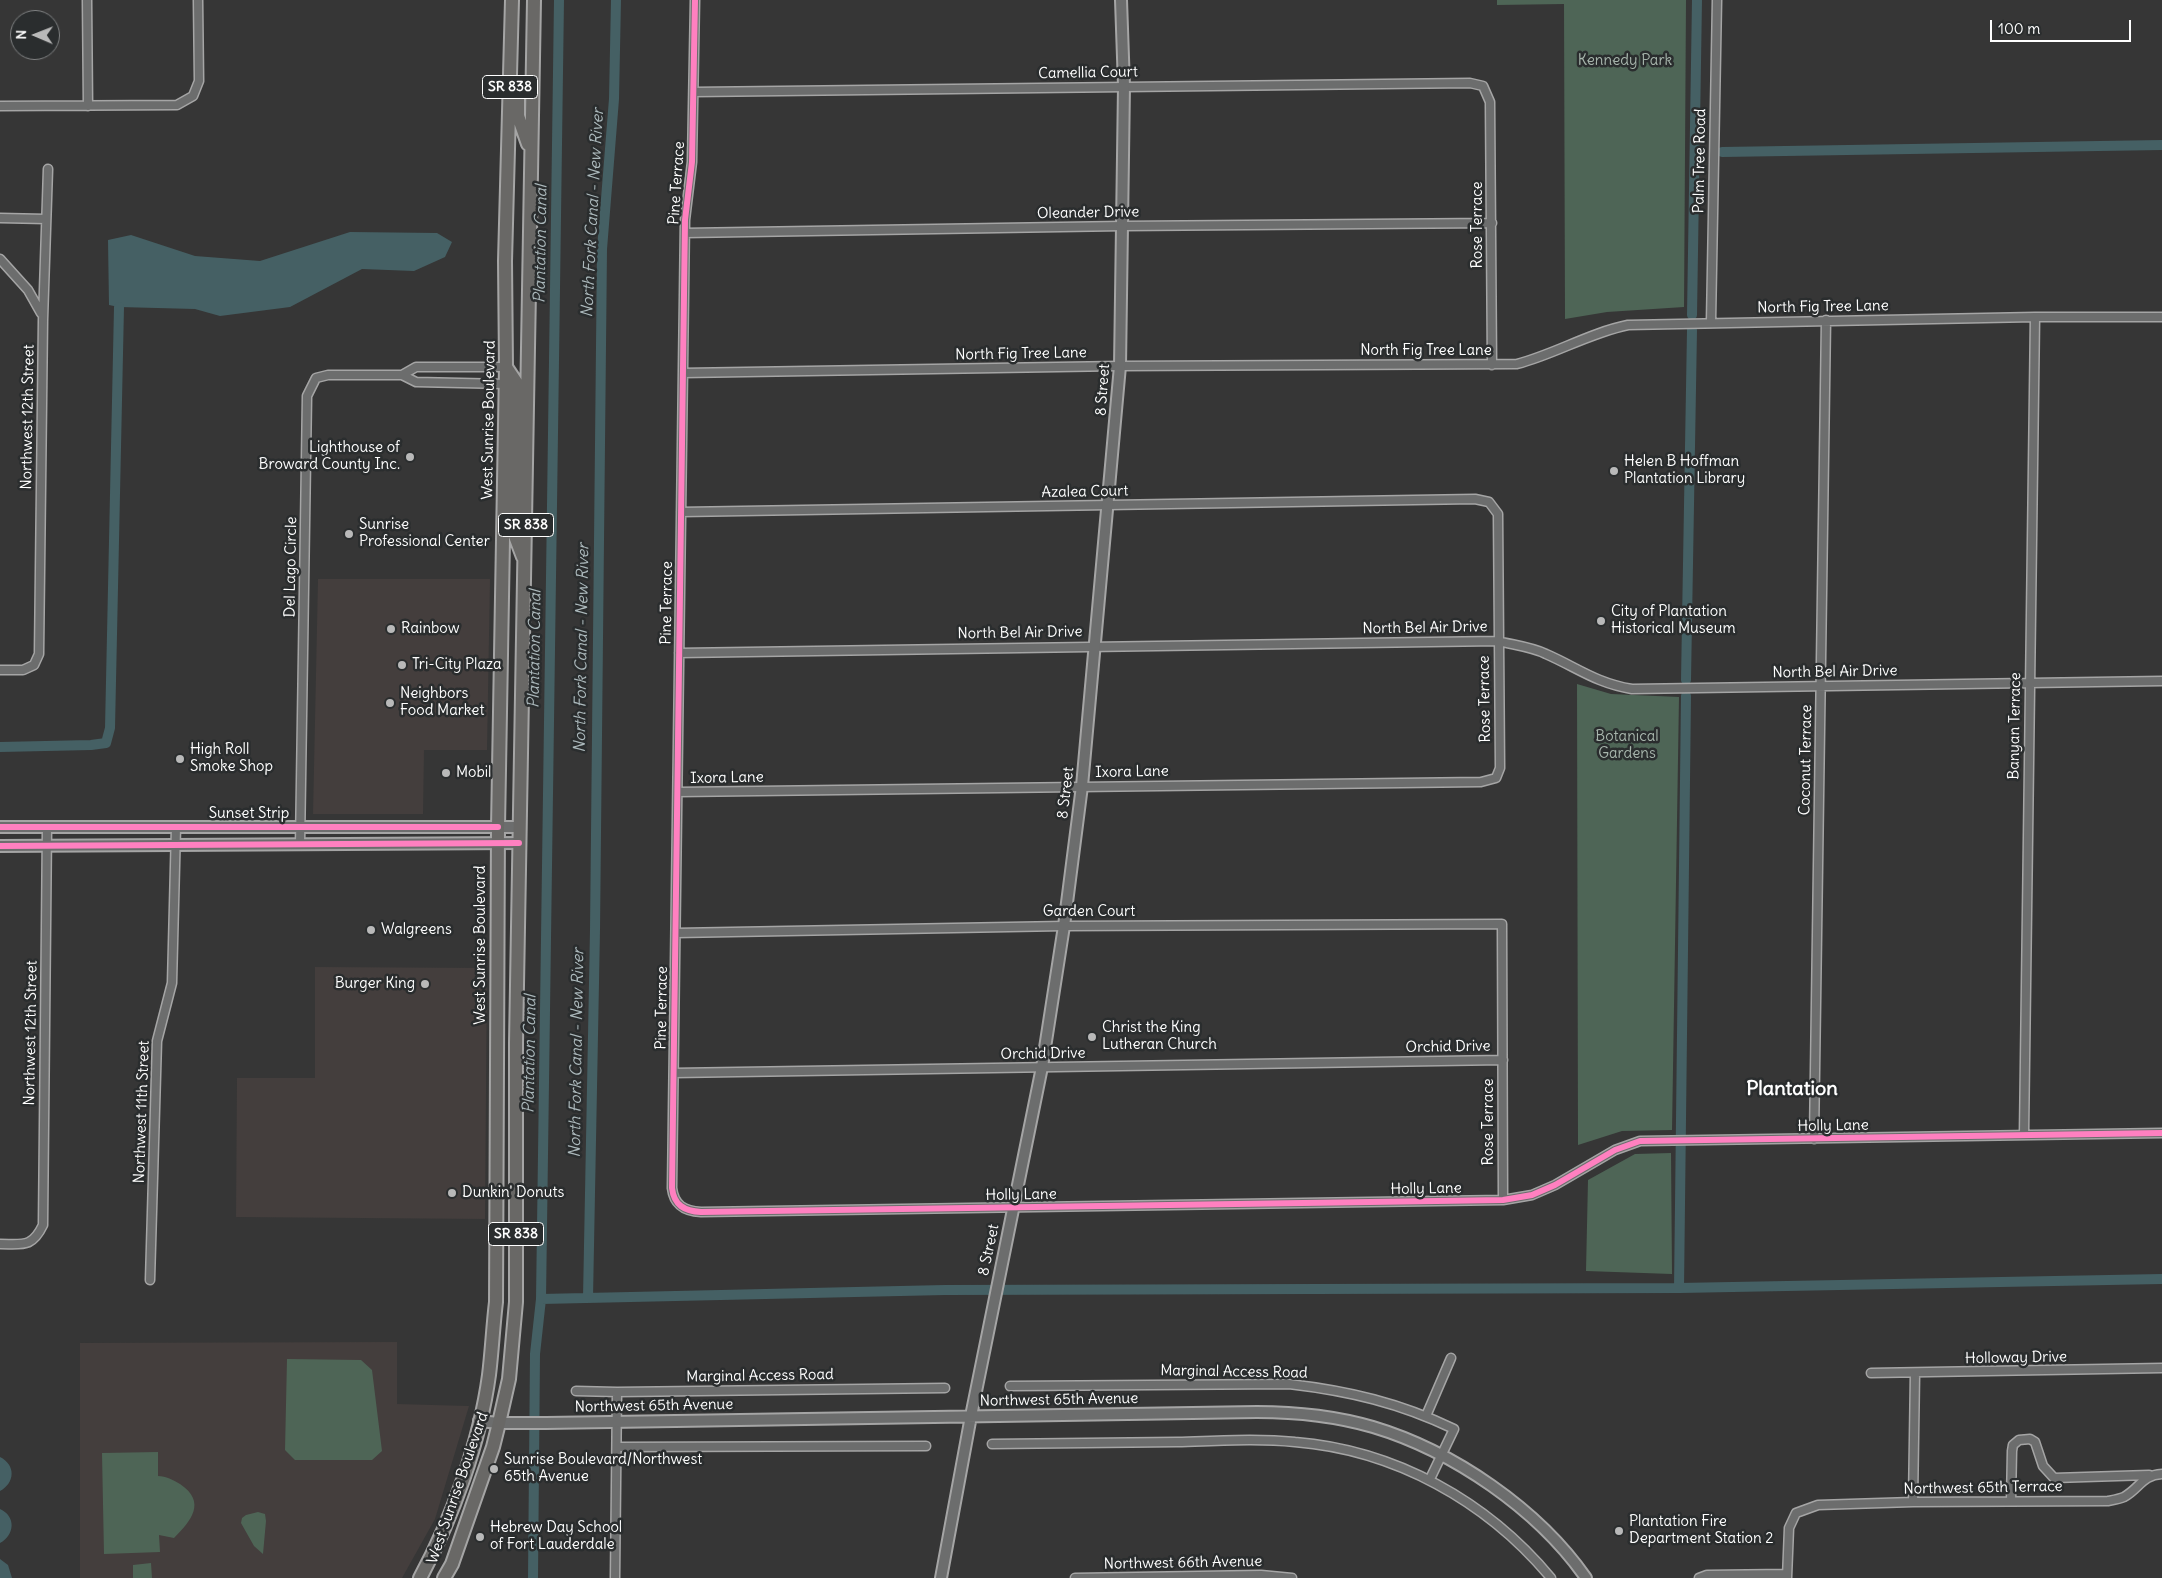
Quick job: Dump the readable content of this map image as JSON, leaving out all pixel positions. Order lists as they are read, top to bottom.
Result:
{
  "streets": {
    "highway": ["SR 838", "West Sunrise Boulevard"],
    "street": [
      "Camellia Court",
      "Palm Tree Road",
      "Pine Terrace",
      "Oleander Drive",
      "Rose Terrace",
      "North Fig Tree Lane",
      "8 Street",
      "Northwest 12th Street",
      "Azalea Court",
      "Del Lago Circle",
      "North Bel Air Drive",
      "Banyan Terrace",
      "Coconut Terrace",
      "Ixora Lane",
      "Sunset Strip",
      "Garden Court",
      "Orchid Drive",
      "Northwest 11th Street",
      "Holly Lane",
      "Holloway Drive",
      "Marginal Access Road",
      "Northwest 65th Avenue",
      "Northwest 65th Terrace",
      "Northwest 66th Avenue"
    ]
  },
  "crossings": [
    ["Camellia Court", "Pine Terrace"],
    ["Camellia Court", "Rose Terrace"],
    ["Camellia Court", "8 Street"],
    ["Palm Tree Road", "North Fig Tree Lane"],
    ["Pine Terrace", "Oleander Drive"],
    ["Pine Terrace", "North Fig Tree Lane"],
    ["Pine Terrace", "Azalea Court"],
    ["Pine Terrace", "North Bel Air Drive"],
    ["Pine Terrace", "Ixora Lane"],
    ["Pine Terrace", "Garden Court"],
    ["Pine Terrace", "Orchid Drive"],
    ["Pine Terrace", "Holly Lane"],
    ["Oleander Drive", "Rose Terrace"],
    ["Oleander Drive", "8 Street"],
    ["Rose Terrace", "North Fig Tree Lane"],
    ["Rose Terrace", "Azalea Court"],
    ["Rose Terrace", "North Bel Air Drive"],
    ["Rose Terrace", "Ixora Lane"],
    ["Rose Terrace", "Garden Court"],
    ["Rose Terrace", "Orchid Drive"],
    ["Rose Terrace", "Holly Lane"],
    ["North Fig Tree Lane", "8 Street"],
    ["North Fig Tree Lane", "Banyan Terrace"],
    ["North Fig Tree Lane", "Coconut Terrace"],
    ["8 Street", "Azalea Court"],
    ["8 Street", "North Bel Air Drive"],
    ["8 Street", "Ixora Lane"],
    ["8 Street", "Garden Court"],
    ["8 Street", "Orchid Drive"],
    ["8 Street", "Holly Lane"],
    ["8 Street", "Northwest 65th Avenue"],
    ["Northwest 12th Street", "Sunset Strip"],
    ["West Sunrise Boulevard", "Del Lago Circle"],
    ["West Sunrise Boulevard", "Sunset Strip"],
    ["West Sunrise Boulevard", "Northwest 65th Avenue"],
    ["Del Lago Circle", "Sunset Strip"],
    ["North Bel Air Drive", "Banyan Terrace"],
    ["North Bel Air Drive", "Coconut Terrace"],
    ["Banyan Terrace", "Holly Lane"],
    ["Coconut Terrace", "Holly Lane"],
    ["Sunset Strip", "Northwest 11th Street"],
    ["Marginal Access Road", "Northwest 65th Avenue"]
  ],
  "districts": ["Plantation"],
  "water": ["North Fork Canal - New River", "Plantation Canal"],
  "parks": ["Kennedy Park", "Botanical Gardens"],
  "places": [
    "Lighthouse of Broward County Inc.",
    "Helen B Hoffman Plantation Library",
    "Sunrise Professional Center",
    "City of Plantation Historical Museum",
    "Rainbow",
    "Tri-City Plaza",
    "Neighbors Food Market",
    "High Roll Smoke Shop",
    "Mobil",
    "Walgreens",
    "Burger King",
    "Christ the King Lutheran Church",
    "Dunkin' Donuts",
    "Sunrise Boulevard/Northwest 65th Avenue",
    "Plantation Fire Department Station 2",
    "Hebrew Day School of Fort Lauderdale"
  ],
  "scale_bar": "100 m",
  "north": "left"
}
